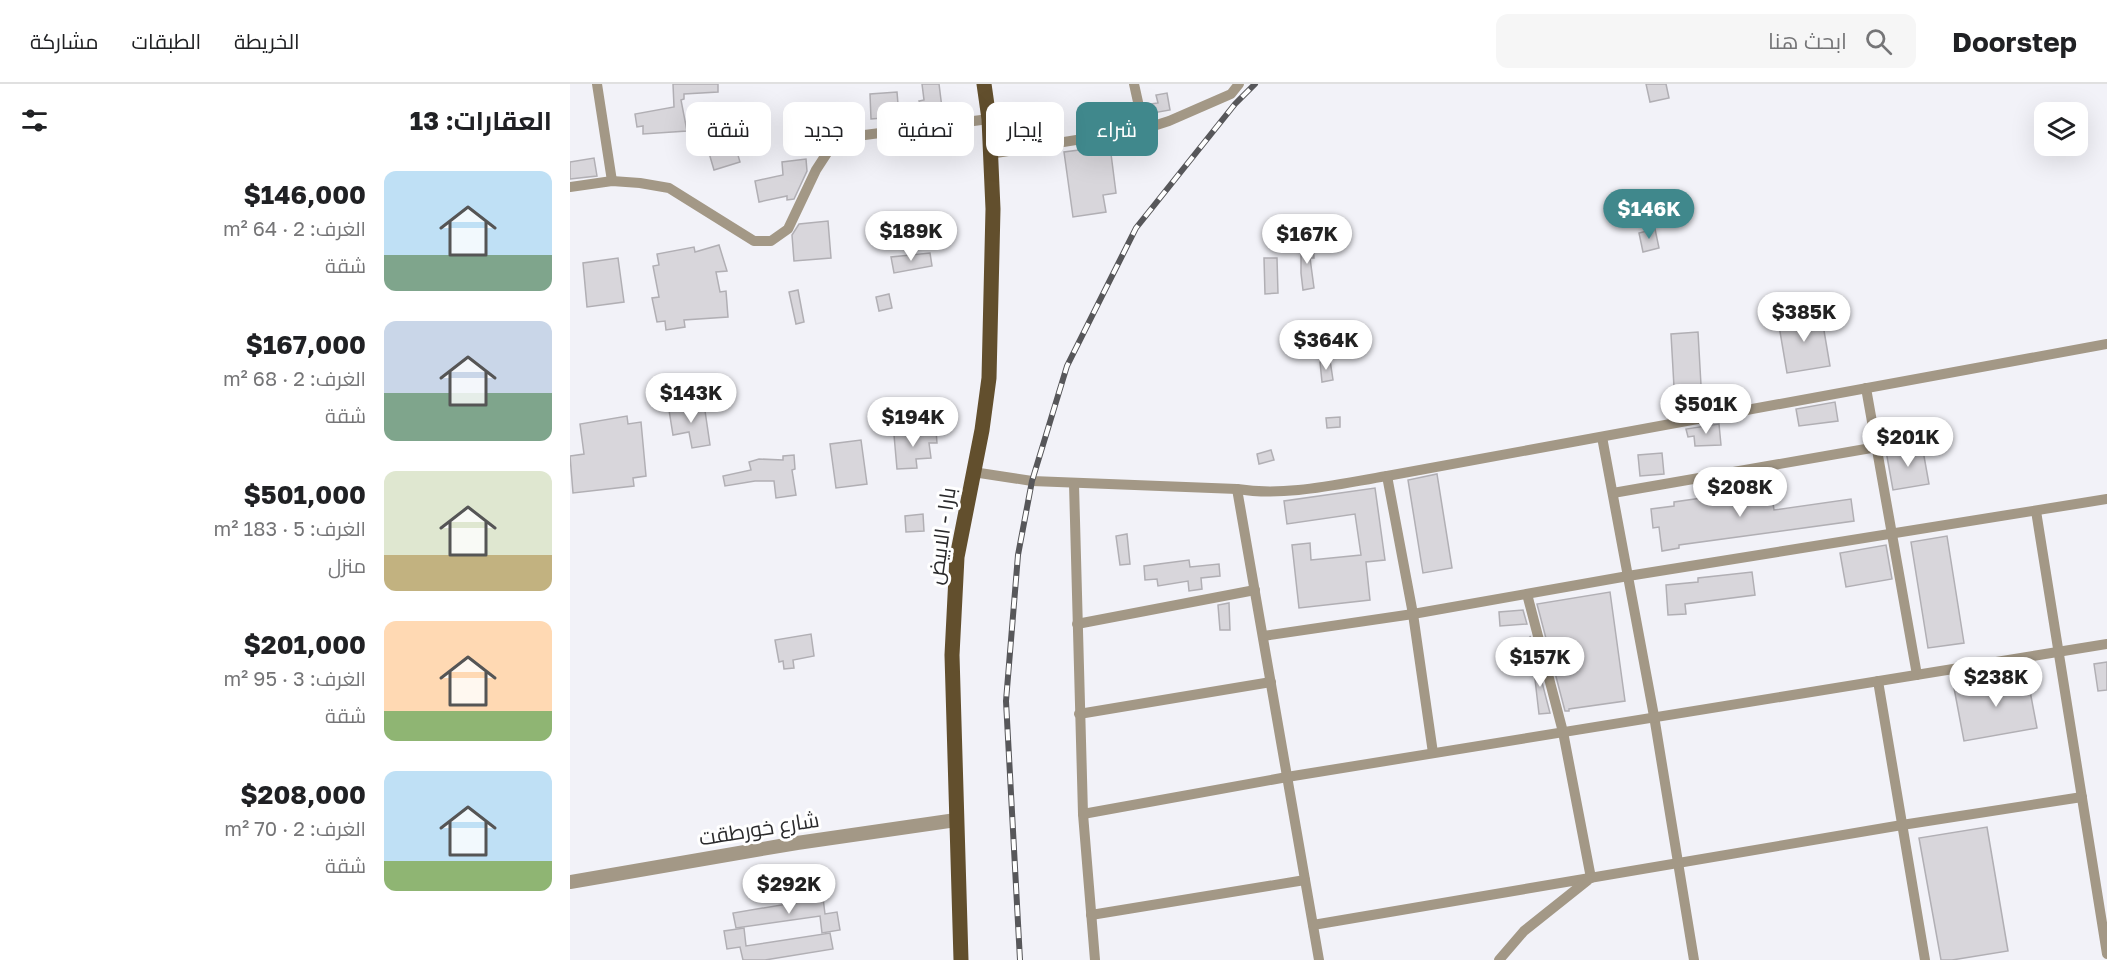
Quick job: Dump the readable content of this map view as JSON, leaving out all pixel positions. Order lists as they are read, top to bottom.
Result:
{
  "streets": {
    "main road": ["بارا - الابيض"],
    "street": ["شارع خورطقت"]
  },
  "crossings": [
    ["بارا - الابيض", "شارع خورطقت"]
  ],
  "page": {
    "header": "Doorstep",
    "search": "ابحث هنا",
    "nav": ["الخريطة", "الطبقات", "مشاركة"],
    "heading": "العقارات: 13",
    "chip": [
      "شراء",
      "إيجار",
      "تصفية",
      "جديد",
      "شقة"
    ],
    "list": [
      {
        "name": "$146,000",
        "note": "الغرف: 2 · 64 m² · شقة"
      },
      {
        "name": "$167,000",
        "note": "الغرف: 2 · 68 m² · شقة"
      },
      {
        "name": "$501,000",
        "note": "الغرف: 5 · 183 m² · منزل"
      },
      {
        "name": "$201,000",
        "note": "الغرف: 3 · 95 m² · شقة"
      },
      {
        "name": "$208,000",
        "note": "الغرف: 2 · 70 m² · شقة"
      }
    ],
    "price": [
      "$146K",
      "$189K",
      "$167K",
      "$385K",
      "$364K",
      "$143K",
      "$501K",
      "$194K",
      "$201K",
      "$208K",
      "$157K",
      "$238K",
      "$292K"
    ]
  }
}
